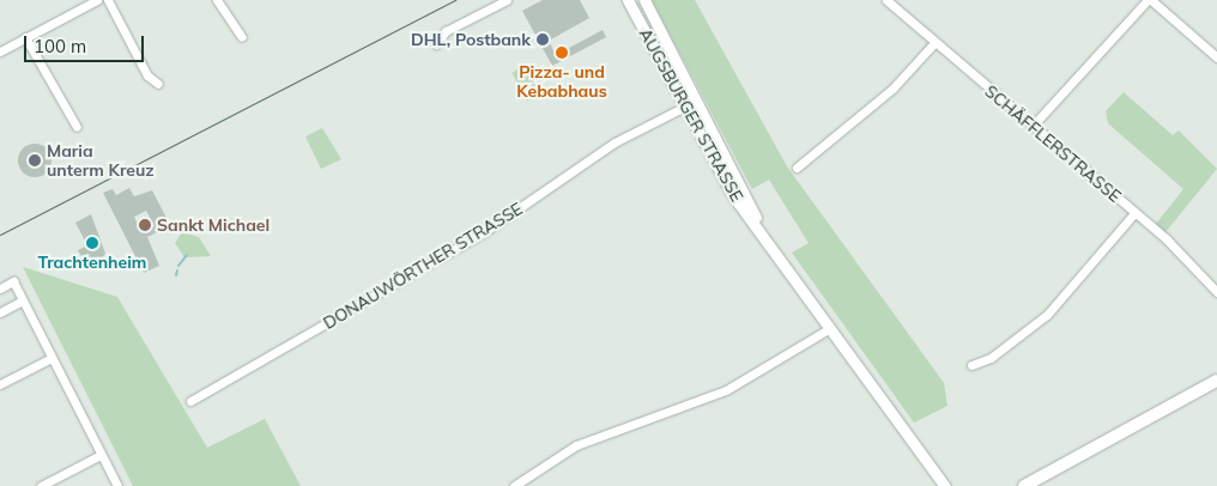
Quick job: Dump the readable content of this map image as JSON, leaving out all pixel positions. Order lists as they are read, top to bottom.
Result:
{
  "streets": {
    "street": ["AUGSBURGER STRASSE", "SCHÄFFLERSTRASSE", "DONAUWÖRTHER STRASSE"]
  },
  "crossings": [
    ["AUGSBURGER STRASSE", "DONAUWÖRTHER STRASSE"]
  ],
  "places": [
    "DHL, Postbank",
    "Pizza- und Kebabhaus",
    "Maria unterm Kreuz",
    "Sankt Michael",
    "Trachtenheim"
  ],
  "scale_bar": "100 m"
}
